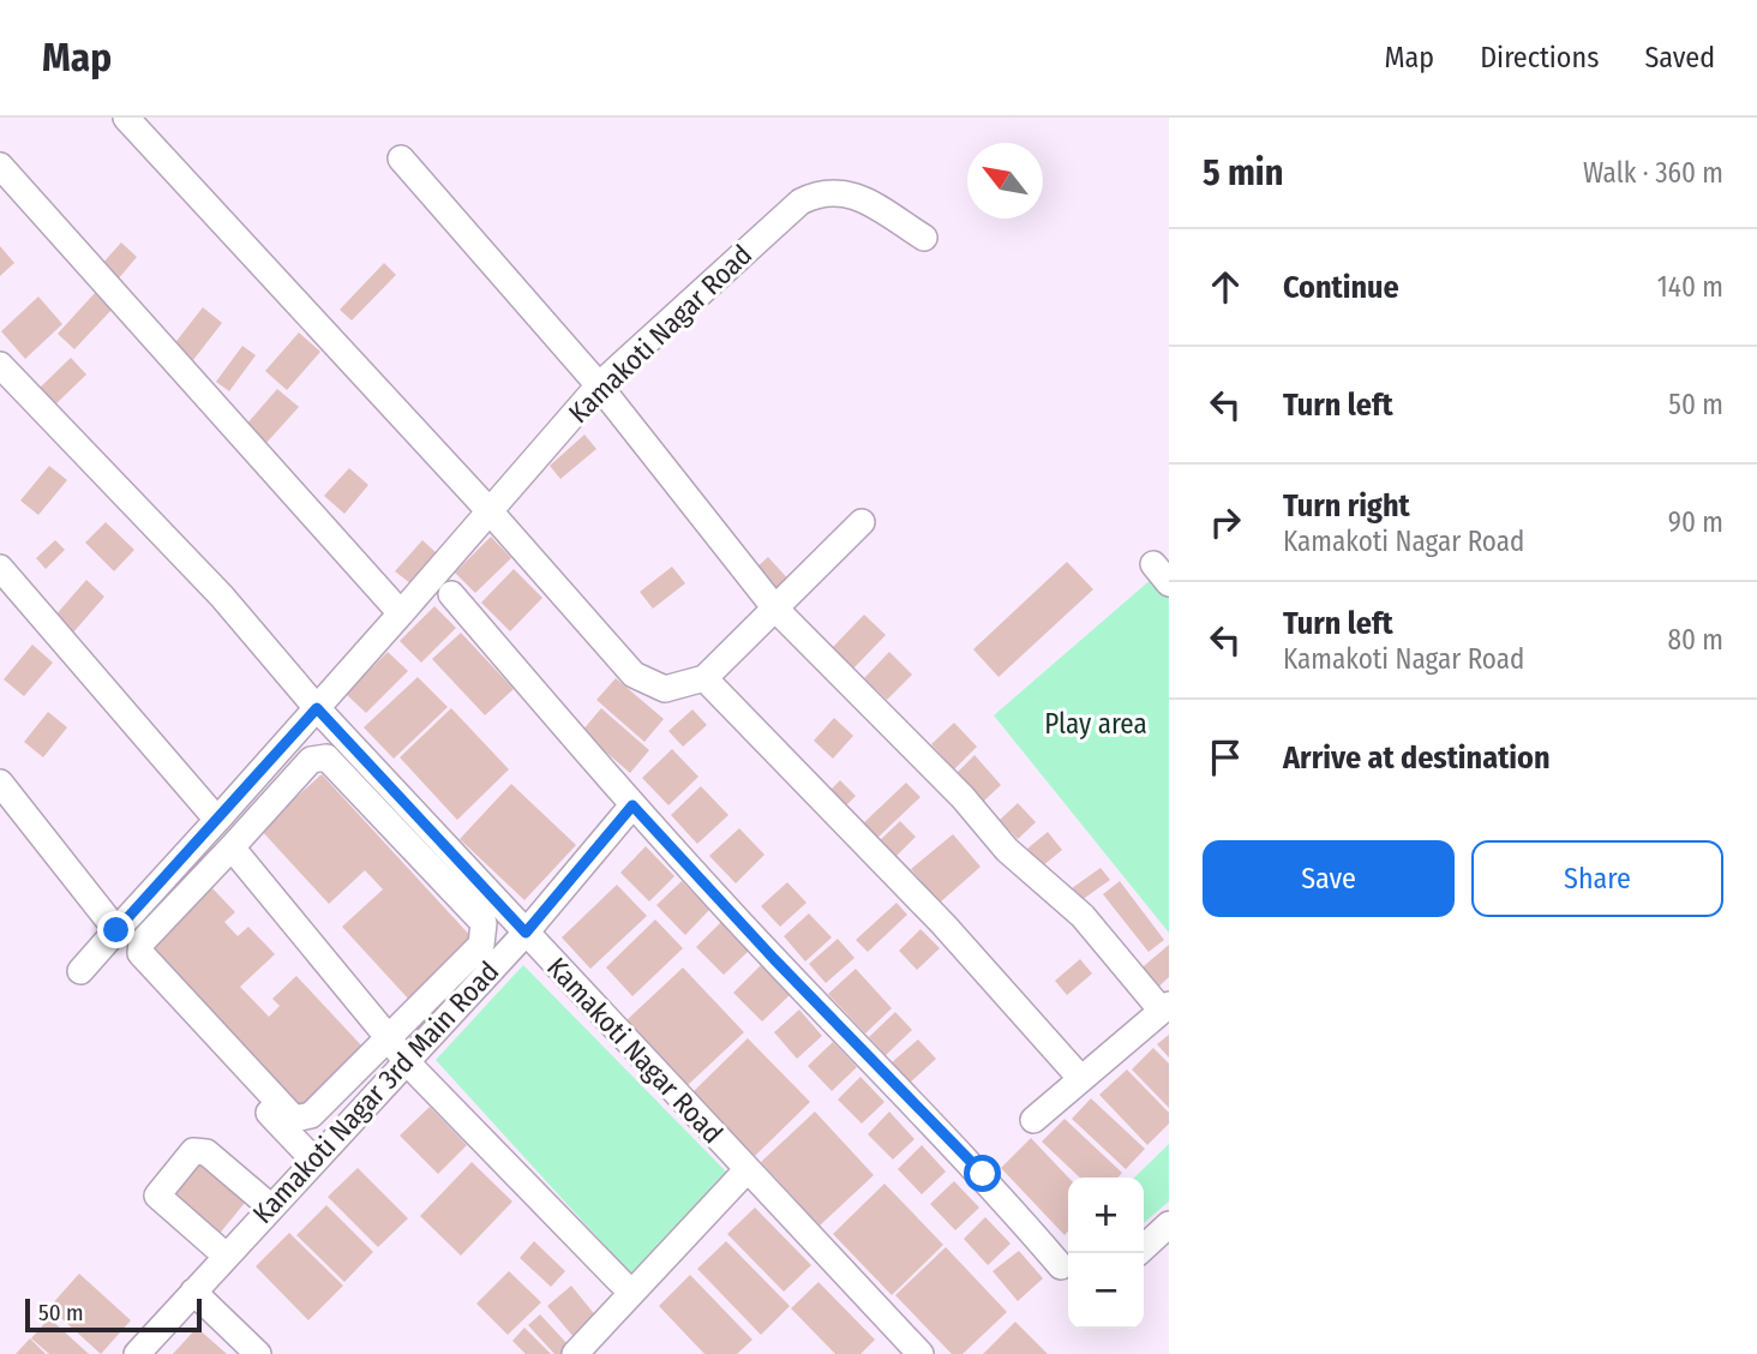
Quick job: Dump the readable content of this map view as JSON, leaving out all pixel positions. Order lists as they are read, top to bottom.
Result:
{
  "streets": {
    "street": ["Kamakoti Nagar Road", "Kamakoti Nagar 3rd Main Road"]
  },
  "crossings": [
    ["Kamakoti Nagar Road", "Kamakoti Nagar 3rd Main Road"]
  ],
  "parks": ["Play area"],
  "scale_bar": "50 m",
  "north": "top left",
  "page": {
    "header": "Map",
    "nav": ["Map", "Directions", "Saved"],
    "heading": ["5 min", "Walk · 360 m"],
    "list": [
      ["Continue", "140 m"],
      ["Turn left", "50 m"],
      ["Turn right", "Kamakoti Nagar Road", "90 m"],
      ["Turn left", "Kamakoti Nagar Road", "80 m"],
      "Arrive at destination"
    ],
    "buttons": ["Save", "Share"],
    "map_buttons": ["+", "−"],
    "scale": "50 m"
  }
}
